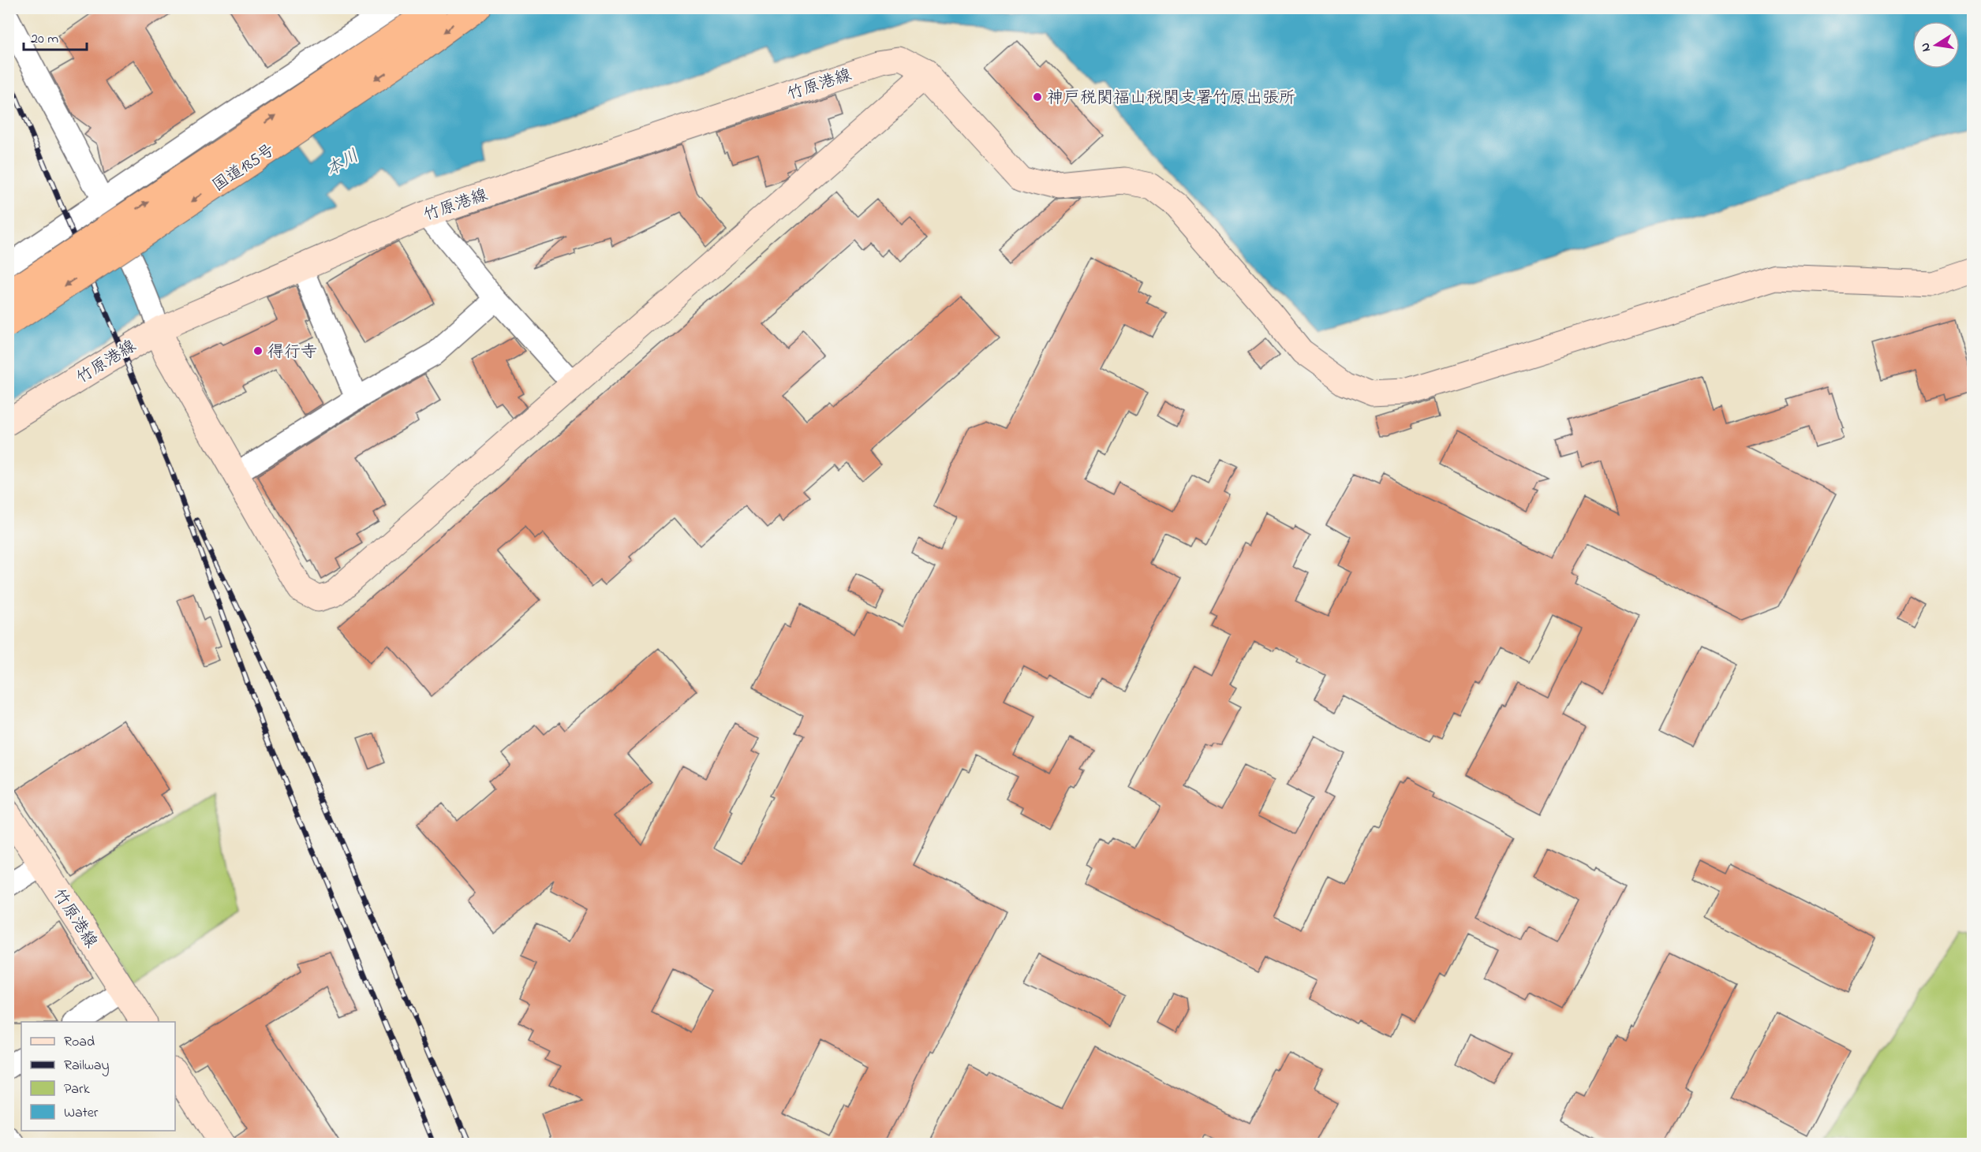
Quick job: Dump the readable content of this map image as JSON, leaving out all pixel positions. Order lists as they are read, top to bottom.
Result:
{
  "streets": {
    "highway": ["国道185号"],
    "street": ["竹原港線"]
  },
  "water": ["本川"],
  "places": ["神戸税関福山税関支署竹原出張所", "得行寺"],
  "legend": [
    "Road",
    "Railway",
    "Park",
    "Water"
  ],
  "scale_bar": "20 m",
  "north": "left"
}
